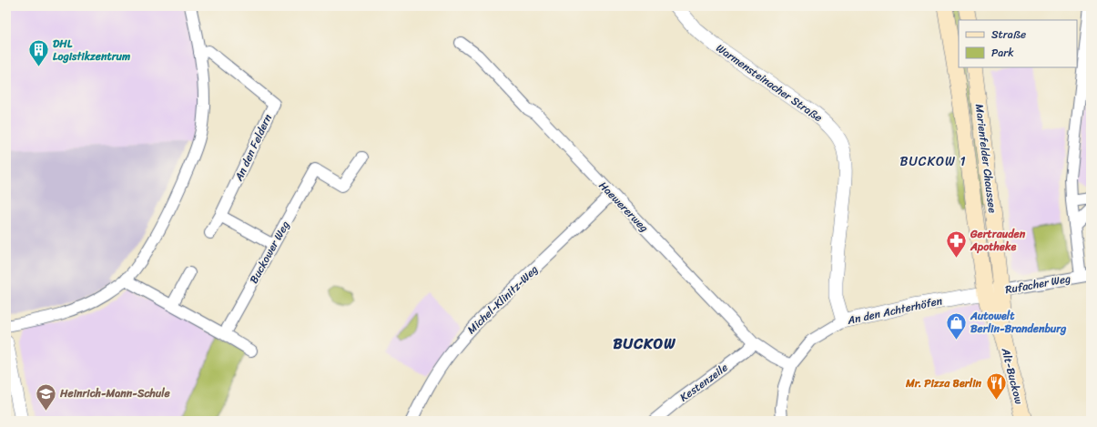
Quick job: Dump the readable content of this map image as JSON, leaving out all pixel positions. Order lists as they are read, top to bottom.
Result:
{
  "streets": {
    "main road": ["Marienfelder Chaussee", "Alt-Buckow"],
    "street": [
      "Warmensteinacher Straße",
      "An den Feldern",
      "Haewererweg",
      "Buckower Weg",
      "Rufacher Weg",
      "Michel-Klinitz-Weg",
      "An den Achterhöfen",
      "Kestenzeile"
    ]
  },
  "crossings": [
    ["Warmensteinacher Straße", "An den Achterhöfen"],
    ["Marienfelder Chaussee", "Rufacher Weg"],
    ["Marienfelder Chaussee", "An den Achterhöfen"],
    ["Marienfelder Chaussee", "Alt-Buckow"],
    ["Haewererweg", "Michel-Klinitz-Weg"],
    ["Haewererweg", "An den Achterhöfen"],
    ["Haewererweg", "Kestenzeile"],
    ["Rufacher Weg", "An den Achterhöfen"]
  ],
  "districts": ["BUCKOW 1", "BUCKOW"],
  "places": {
    "building": ["DHL Logistikzentrum"],
    "pharmacy": ["Gertrauden Apotheke"],
    "shop": ["Autowelt Berlin-Brandenburg"],
    "restaurant": ["Mr. Pizza Berlin"],
    "school or university": ["Heinrich-Mann-Schule"]
  },
  "legend": ["Straße", "Park"]
}
